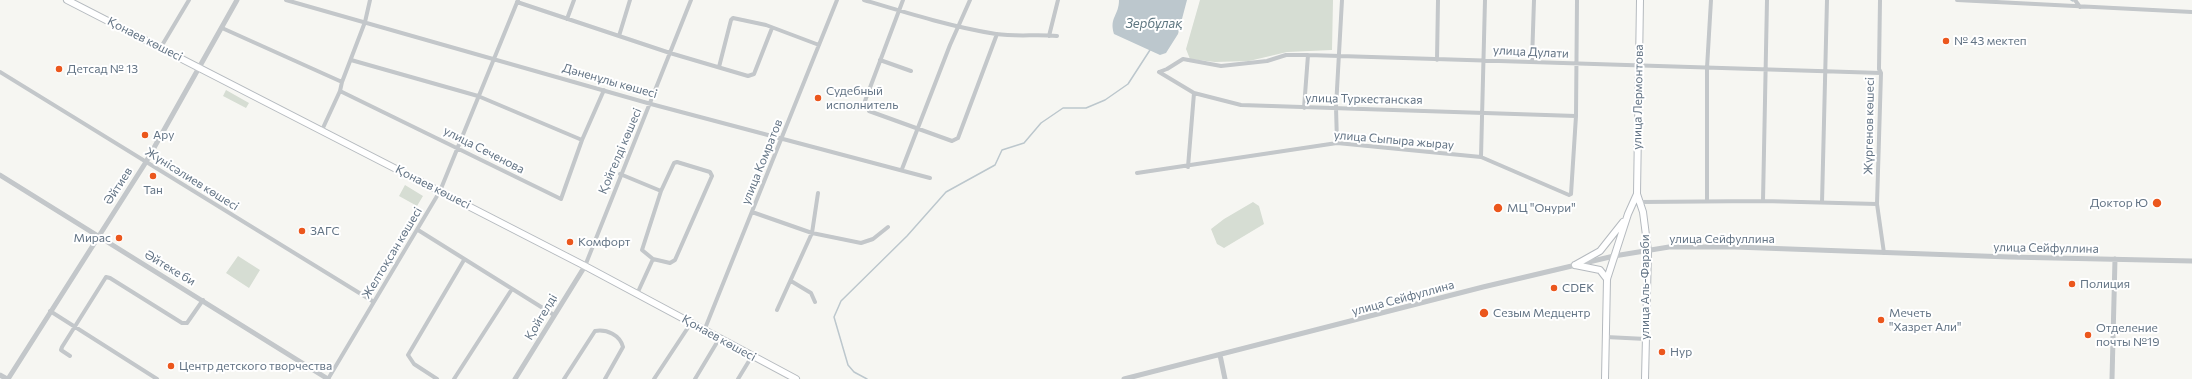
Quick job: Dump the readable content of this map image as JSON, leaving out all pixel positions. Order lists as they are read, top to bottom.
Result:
{
  "streets": {
    "main road": ["Қонаев көшесі", "улица Лермонтова", "улица Аль-Фараби"],
    "street": [
      "улица Дулати",
      "Дәненұлы көшесі",
      "улица Туркестанская",
      "Жүргенов көшесі",
      "улица Сыпыра жырау",
      "улица Сеченова",
      "Қойгелді көшесі",
      "улица Комратов",
      "Жүнісәлиев көшесі",
      "Әйтиев",
      "улица Сейфуллина",
      "Желтоқсан көшесі",
      "Әйтеке би",
      "Қойгелді"
    ]
  },
  "crossings": [
    ["Қонаев көшесі", "Қойгелді көшесі"],
    ["Қонаев көшесі", "улица Комратов"],
    ["Қонаев көшесі", "Әйтиев"],
    ["Қонаев көшесі", "Желтоқсан көшесі"],
    ["Қонаев көшесі", "Қойгелді"],
    ["улица Дулати", "улица Лермонтова"],
    ["улица Дулати", "улица Туркестанская"],
    ["улица Дулати", "Жүргенов көшесі"],
    ["Дәненұлы көшесі", "улица Сеченова"],
    ["Дәненұлы көшесі", "Қойгелді көшесі"],
    ["Дәненұлы көшесі", "улица Комратов"],
    ["Дәненұлы көшесі", "Желтоқсан көшесі"],
    ["улица Лермонтова", "улица Аль-Фараби"],
    ["улица Туркестанская", "улица Сыпыра жырау"],
    ["Жүргенов көшесі", "улица Сейфуллина"],
    ["улица Сеченова", "Желтоқсан көшесі"],
    ["Қойгелді көшесі", "Қойгелді"],
    ["Жүнісәлиев көшесі", "Әйтиев"],
    ["Жүнісәлиев көшесі", "Желтоқсан көшесі"],
    ["Әйтиев", "Әйтеке би"],
    ["улица Сейфуллина", "улица Аль-Фараби"],
    ["Желтоқсан көшесі", "Әйтеке би"]
  ],
  "water": ["Зербұлақ"],
  "places": [
    "№ 43 мектеп",
    "Детсад № 13",
    "Судебный исполнитель",
    "Ару",
    "Тан",
    "Доктор Ю",
    "МЦ \"Онури\"",
    "ЗАГС",
    "Мирас",
    "Комфорт",
    "Полиция",
    "CDEK",
    "Сезым Медцентр",
    "Мечеть \"Хазрет Али\"",
    "Отделение почты №19",
    "Нур",
    "Центр детского творчества"
  ]
}
